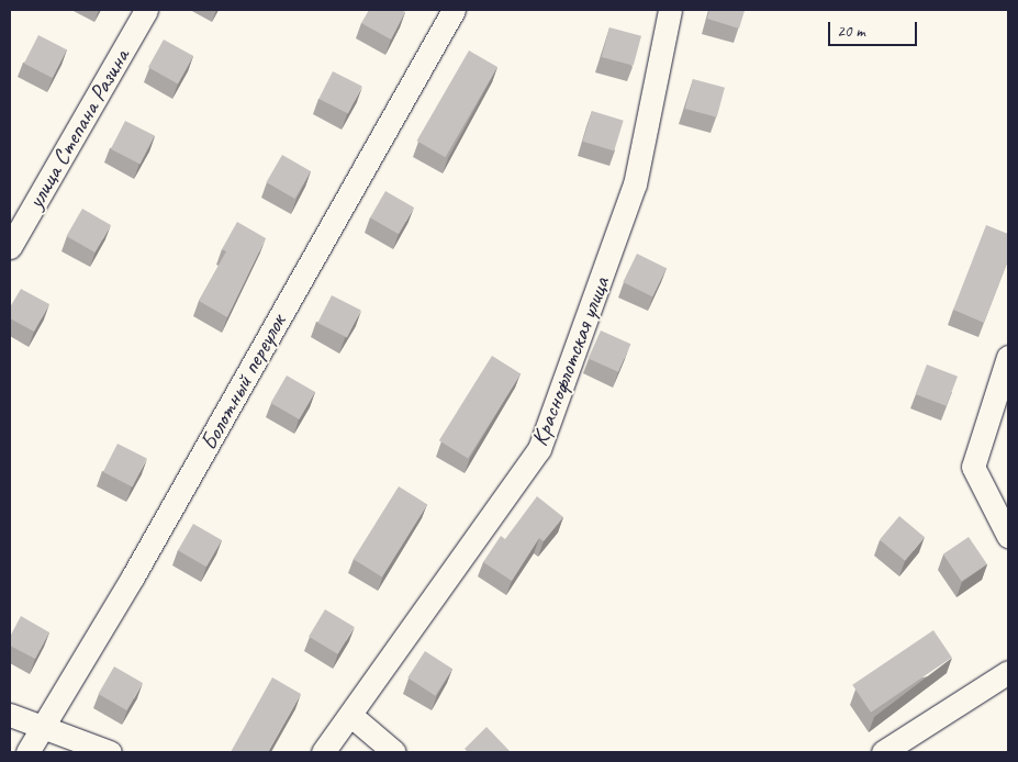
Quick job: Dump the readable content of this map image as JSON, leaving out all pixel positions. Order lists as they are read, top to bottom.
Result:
{
  "streets": {
    "street": ["улица Степана Разина", "Краснофлотская улица", "Болотный переулок"]
  },
  "scale_bar": "20 m"
}
